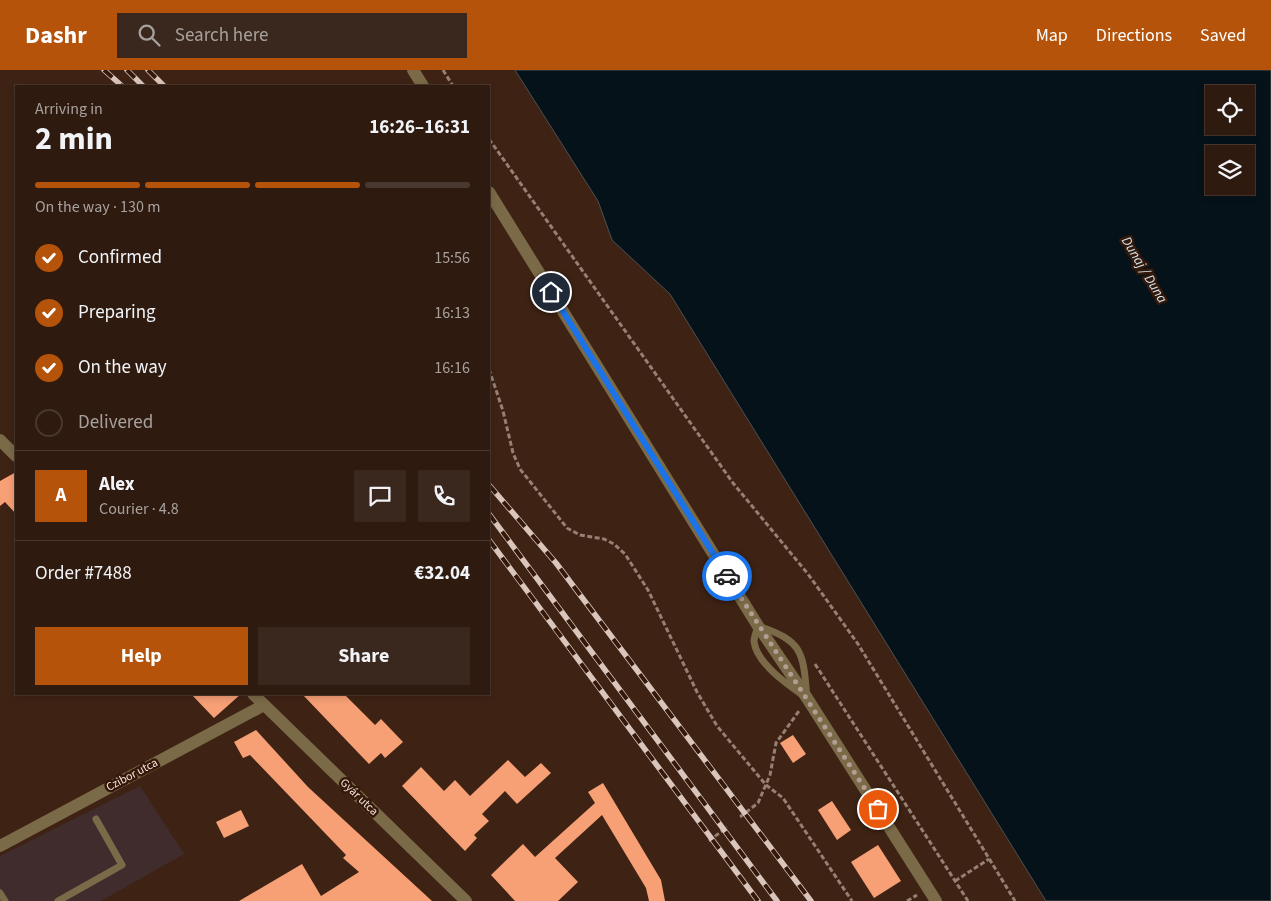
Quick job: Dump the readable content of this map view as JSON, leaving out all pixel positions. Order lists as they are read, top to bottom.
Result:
{
  "streets": {
    "street": ["Czibor utca", "Gyár utca"]
  },
  "crossings": [
    ["Czibor utca", "Gyár utca"]
  ],
  "water": ["Dunaj / Duna"],
  "page": {
    "header": "Dashr",
    "search": "Search here",
    "nav": ["Map", "Directions", "Saved"],
    "heading": ["2 min", "Arriving in", "16:26–16:31"],
    "panel": [
      "Alex",
      "Courier · 4.8",
      "Order #7488",
      "€32.04"
    ],
    "bar": "On the way · 130 m",
    "list": [
      ["Confirmed", "15:56"],
      ["Preparing", "16:13"],
      ["On the way", "16:16"],
      "Delivered"
    ],
    "round": "A",
    "buttons": ["Help", "Share"]
  }
}
